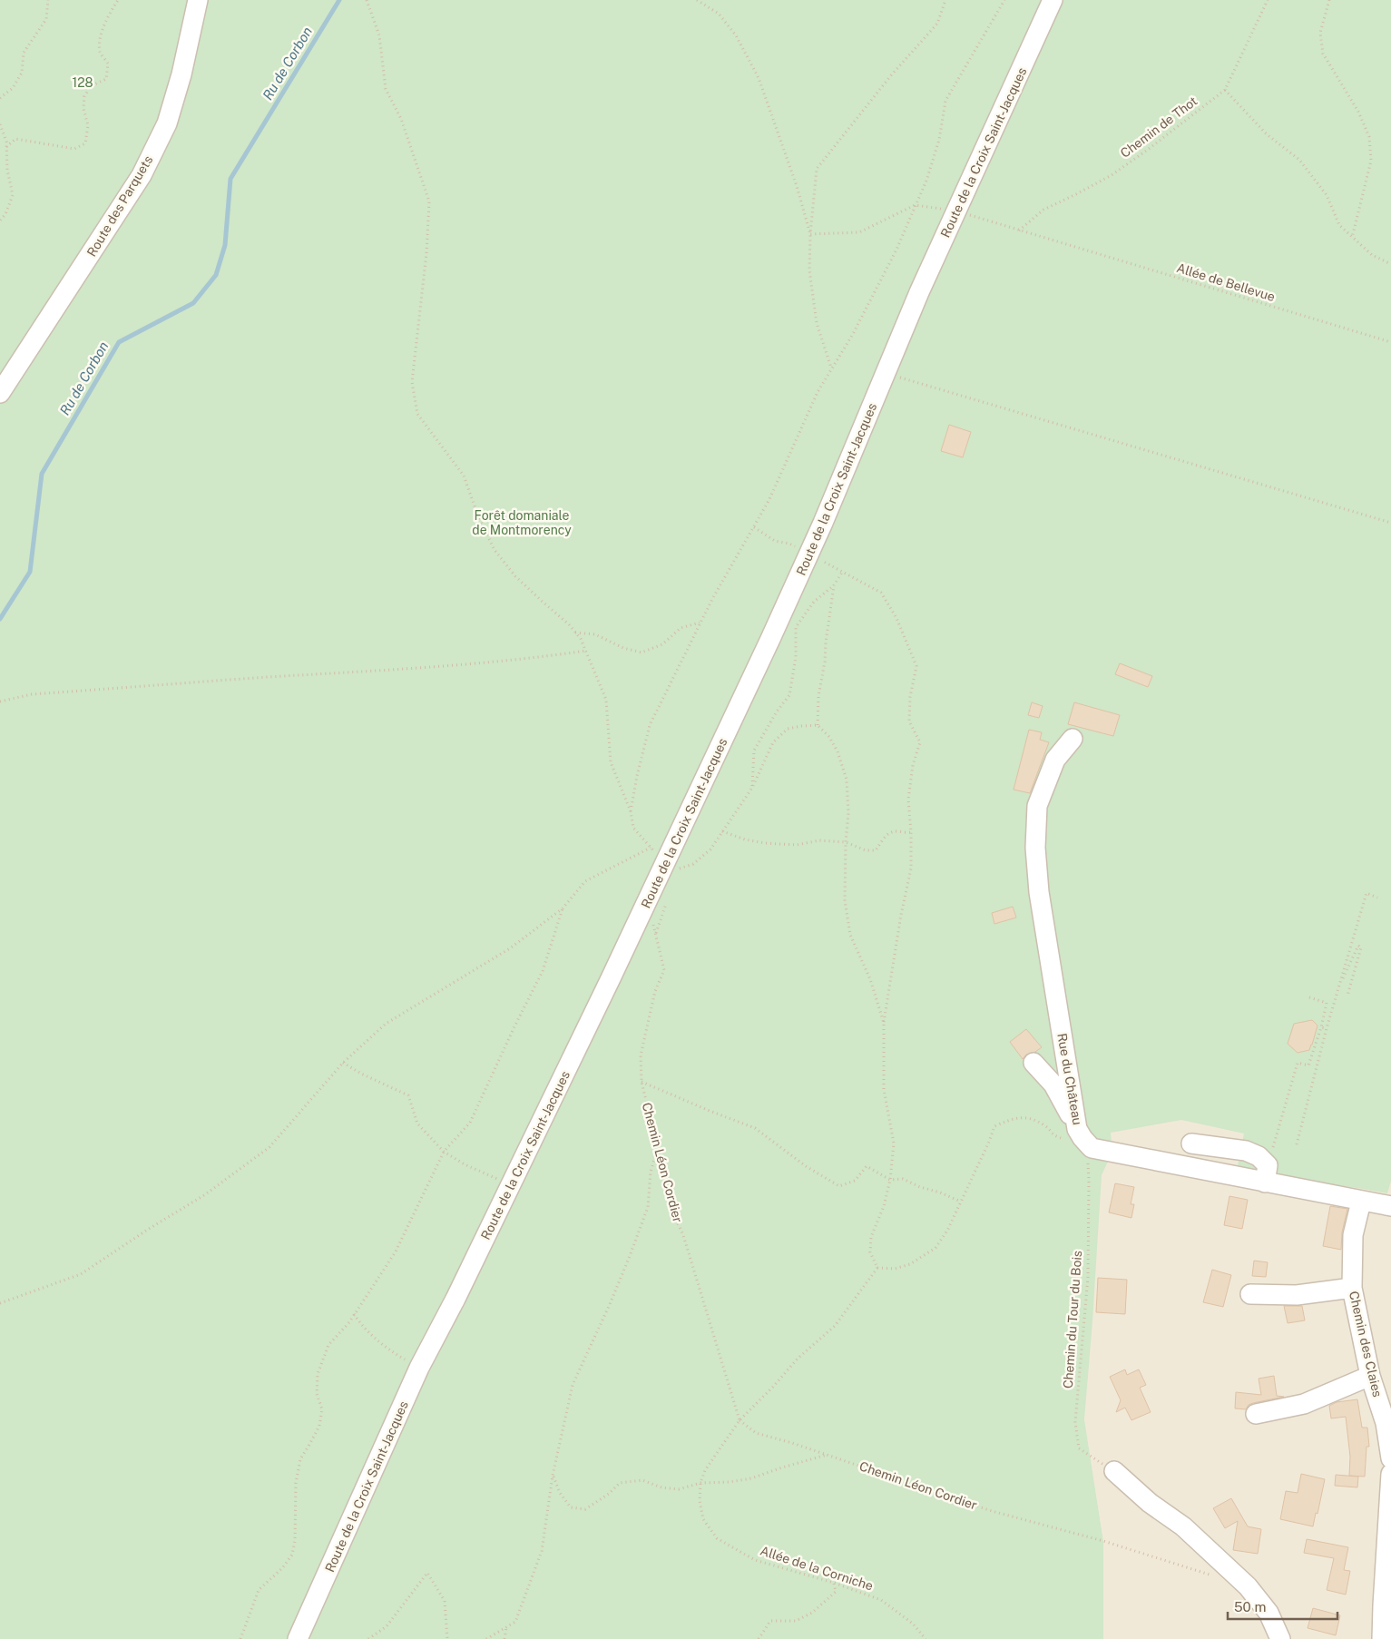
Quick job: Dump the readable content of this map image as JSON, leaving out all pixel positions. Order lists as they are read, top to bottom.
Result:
{
  "streets": {
    "street": [
      "Route de la Croix Saint-Jacques",
      "Route des Parquets",
      "Rue du Château",
      "Chemin des Claies"
    ],
    "path": [
      "Chemin de Thot",
      "Allée de Bellevue",
      "Chemin Léon Cordier",
      "Chemin du Tour du Bois",
      "Allée de la Corniche"
    ]
  },
  "crossings": [
    ["Chemin de Thot", "Allée de Bellevue"],
    ["Route de la Croix Saint-Jacques", "Allée de Bellevue"],
    ["Route de la Croix Saint-Jacques", "Chemin Léon Cordier"],
    ["Rue du Château", "Chemin des Claies"],
    ["Chemin Léon Cordier", "Allée de la Corniche"]
  ],
  "water": ["Ru de Corbon"],
  "parks": ["128", "Forêt domaniale de Montmorency"],
  "scale_bar": "50 m"
}
